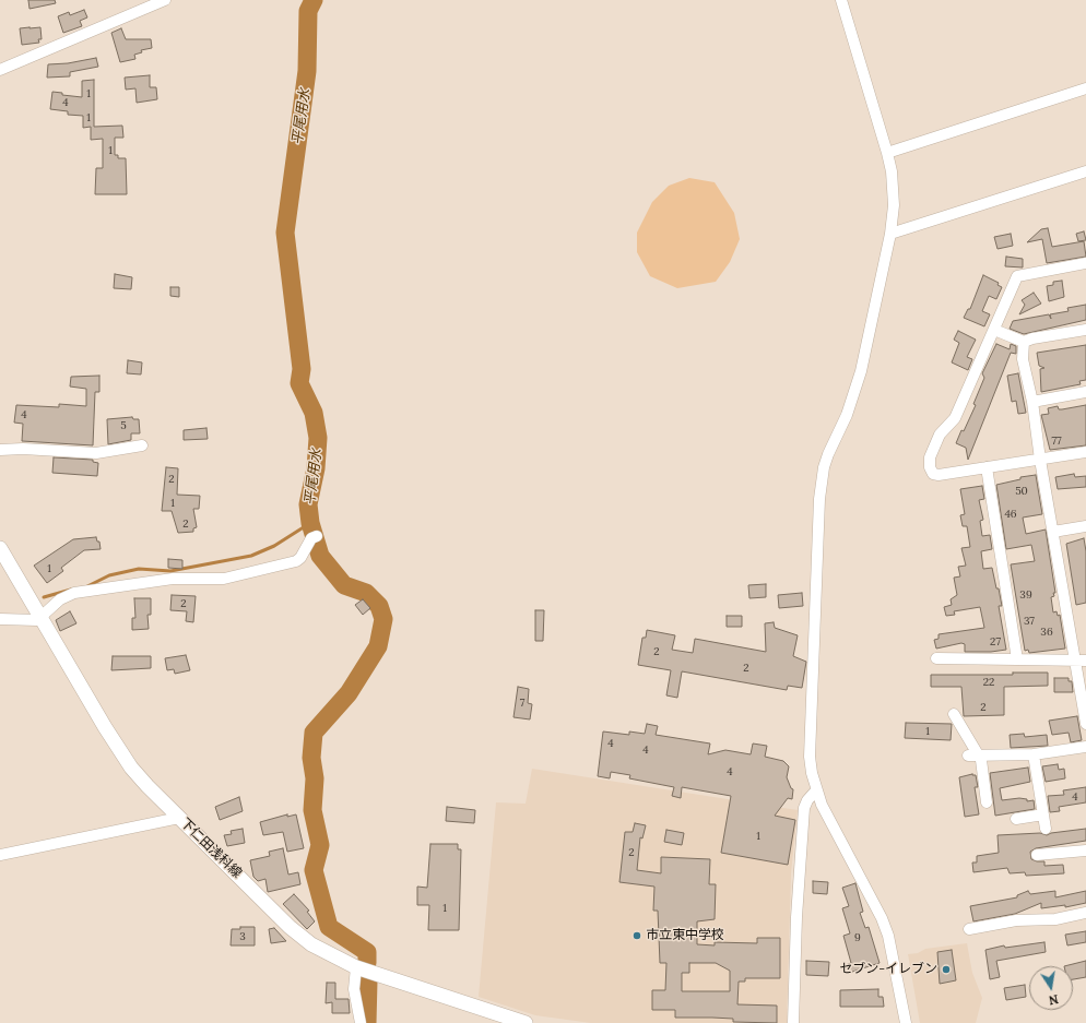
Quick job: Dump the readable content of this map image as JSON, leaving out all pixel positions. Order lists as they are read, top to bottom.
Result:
{
  "streets": {
    "main road": ["下仁田浅科線"]
  },
  "water": ["平尾用水"],
  "places": ["市立東中学校", "セブン-イレブン"],
  "house_numbers": [
    "1",
    "4",
    "1",
    "1",
    "4",
    "5",
    "77",
    "2",
    "50",
    "1",
    "46",
    "2",
    "1",
    "39",
    "2",
    "37",
    "36",
    "27",
    "2",
    "2",
    "22",
    "7",
    "2",
    "1",
    "4",
    "4",
    "4",
    "4",
    "1",
    "2",
    "1",
    "3",
    "9"
  ],
  "north": "bottom"
}
